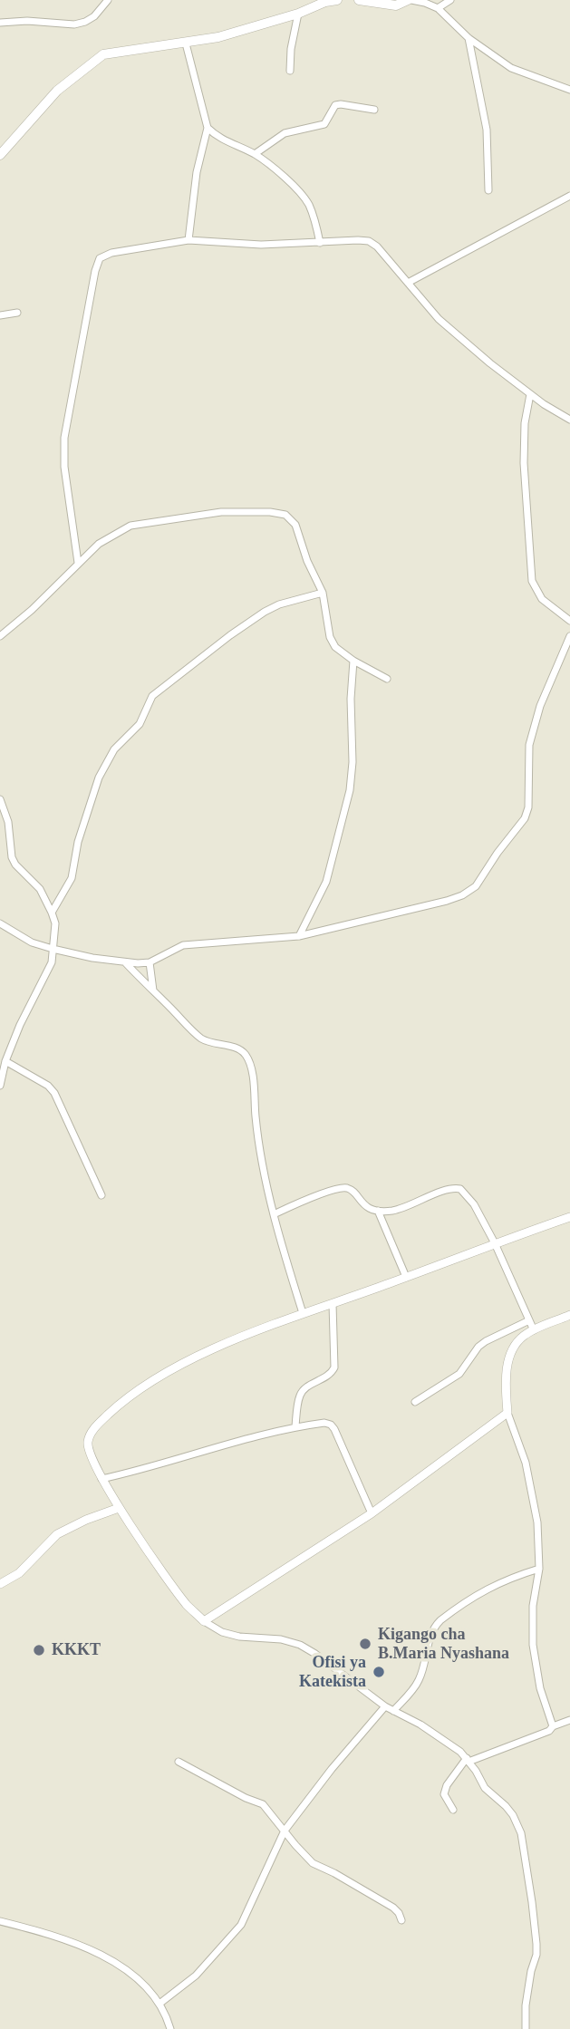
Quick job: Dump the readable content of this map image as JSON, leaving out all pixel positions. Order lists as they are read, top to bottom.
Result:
{
  "places": ["Kigango cha B.Maria Nyashana", "KKKT", "Ofisi ya Katekista"]
}
